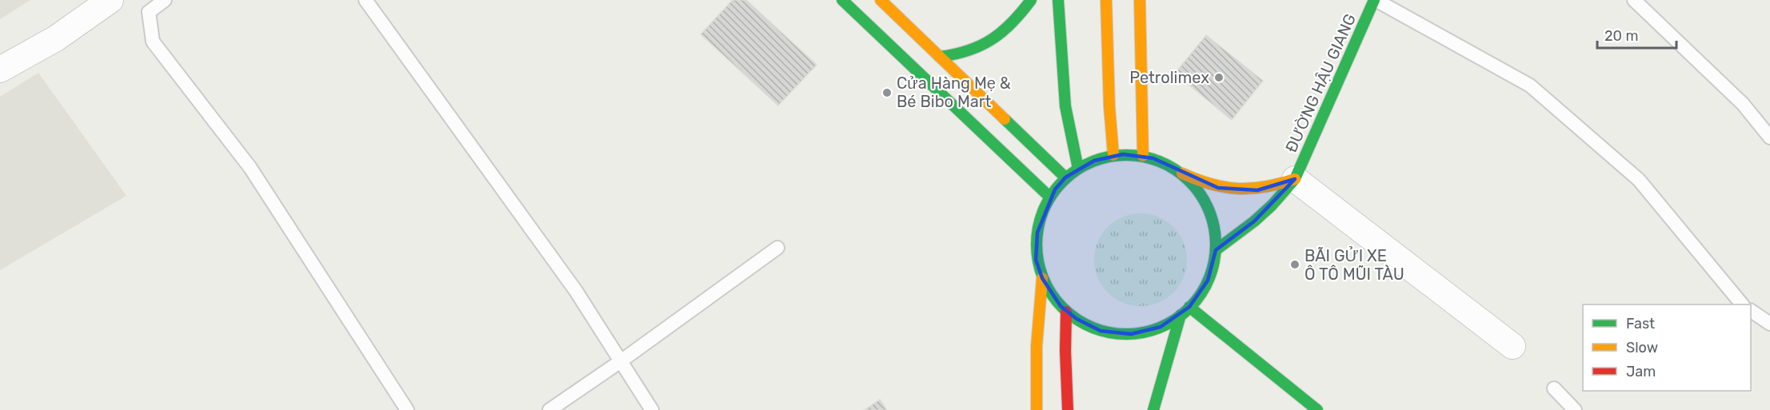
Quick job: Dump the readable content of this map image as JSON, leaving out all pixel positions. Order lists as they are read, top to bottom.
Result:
{
  "streets": {
    "main road": ["ĐƯỜNG HẬU GIANG"]
  },
  "places": ["Petrolimex", "Cửa Hàng Mẹ & Bé Bibo Mart", "BÃI GỬI XE Ô TÔ MŨI TÀU"],
  "legend": ["Fast", "Slow", "Jam"],
  "scale_bar": "20 m"
}
